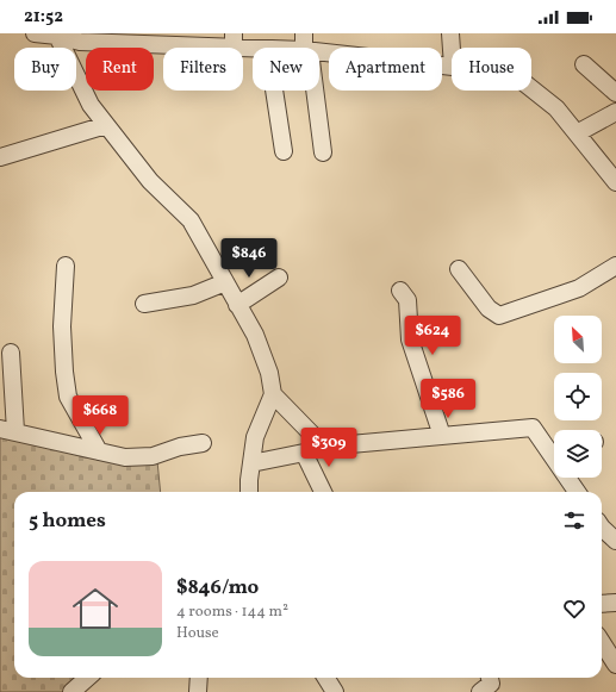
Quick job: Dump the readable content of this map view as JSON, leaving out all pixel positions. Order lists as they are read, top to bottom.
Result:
{
  "north": "top left",
  "page": {
    "status": "21:52",
    "chip": [
      "Buy",
      "Rent",
      "Filters",
      "New",
      "Apartment",
      "House"
    ],
    "price": [
      "$846",
      "$624",
      "$586",
      "$668",
      "$309"
    ],
    "heading": "5 homes",
    "list": [
      {
        "name": "$846/mo",
        "note": "4 rooms · 144 m² · House"
      }
    ]
  }
}
